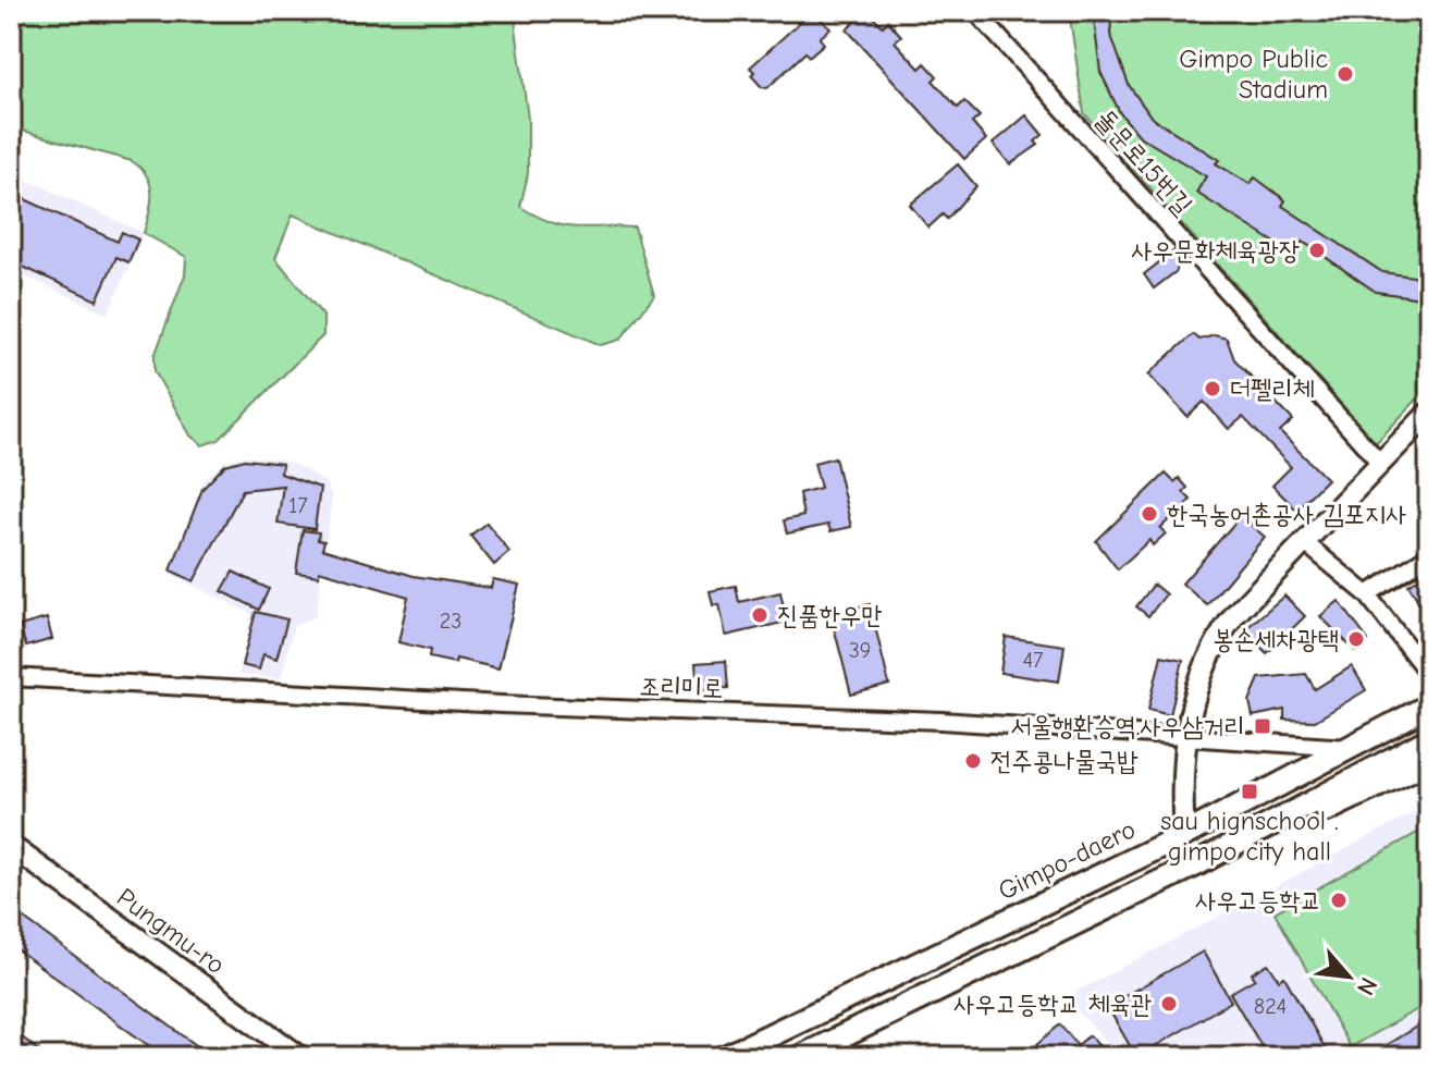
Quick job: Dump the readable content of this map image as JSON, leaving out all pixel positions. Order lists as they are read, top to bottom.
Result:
{
  "streets": {
    "main road": ["Gimpo-daero"],
    "street": ["돌문로15번길", "조리미로", "Pungmu-ro"]
  },
  "crossings": [
    ["조리미로", "Gimpo-daero"]
  ],
  "places": {
    "other": [
      "Gimpo Public Stadium",
      "사우문화체육광장",
      "더펠리체",
      "한국농어촌공사 김포지사",
      "진품한우만",
      "봉손세차광택",
      "전주콩나물국밥",
      "사우고등학교",
      "사우고등학교 체육관"
    ],
    "transit": ["서울행환승역.사우삼거리", "sau hignschool . gimpo city hall"]
  },
  "house_numbers": [
    "17",
    "23",
    "39",
    "47",
    "824"
  ],
  "north": "bottom right"
}
